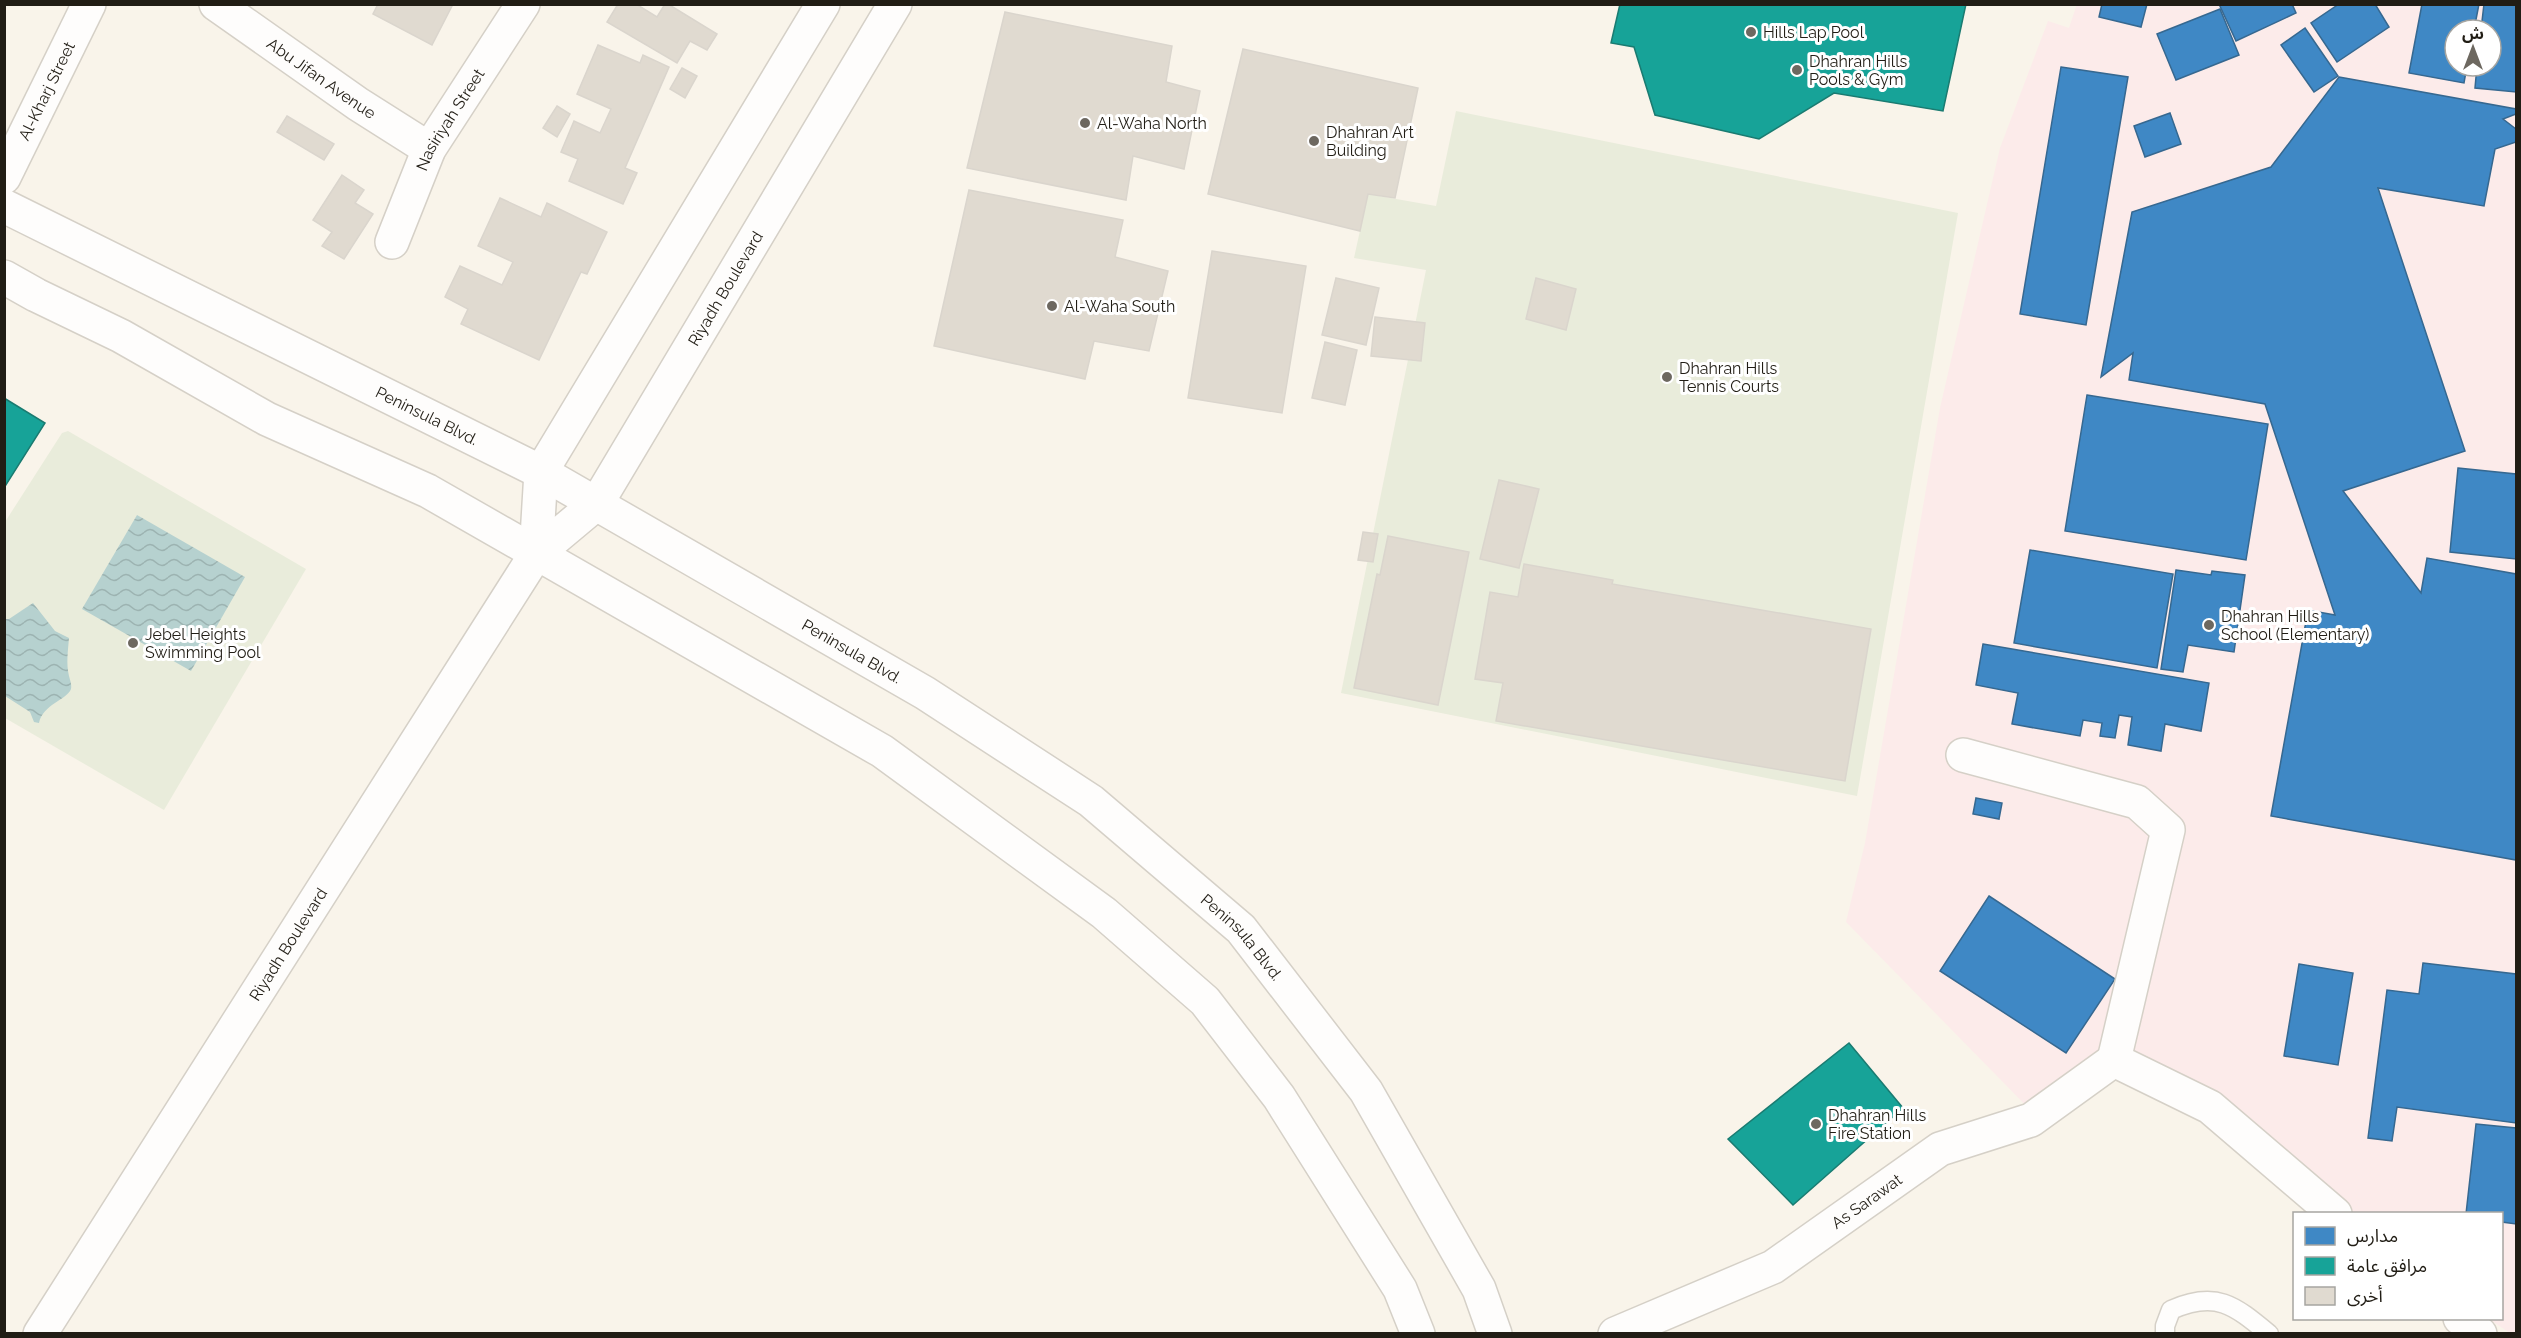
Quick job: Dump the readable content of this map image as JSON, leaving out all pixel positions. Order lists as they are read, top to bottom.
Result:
{
  "streets": {
    "main road": [
      "Abu Jifan Avenue",
      "Al-Kharj Street",
      "Nasiriyah Street",
      "Riyadh Boulevard",
      "Peninsula Blvd.",
      "As Sarawat"
    ]
  },
  "crossings": [
    ["Abu Jifan Avenue", "Nasiriyah Street"],
    ["Riyadh Boulevard", "Peninsula Blvd."]
  ],
  "places": [
    "Hills Lap Pool",
    "Dhahran Hills Pools & Gym",
    "Al-Waha North",
    "Dhahran Art Building",
    "Al-Waha South",
    "Dhahran Hills Tennis Courts",
    "Dhahran Hills School (Elementary)",
    "Jebel Heights Swimming Pool",
    "Dhahran Hills Fire Station"
  ],
  "legend": ["مدارس", "مرافق عامة", "أخرى"],
  "north": "top"
}
